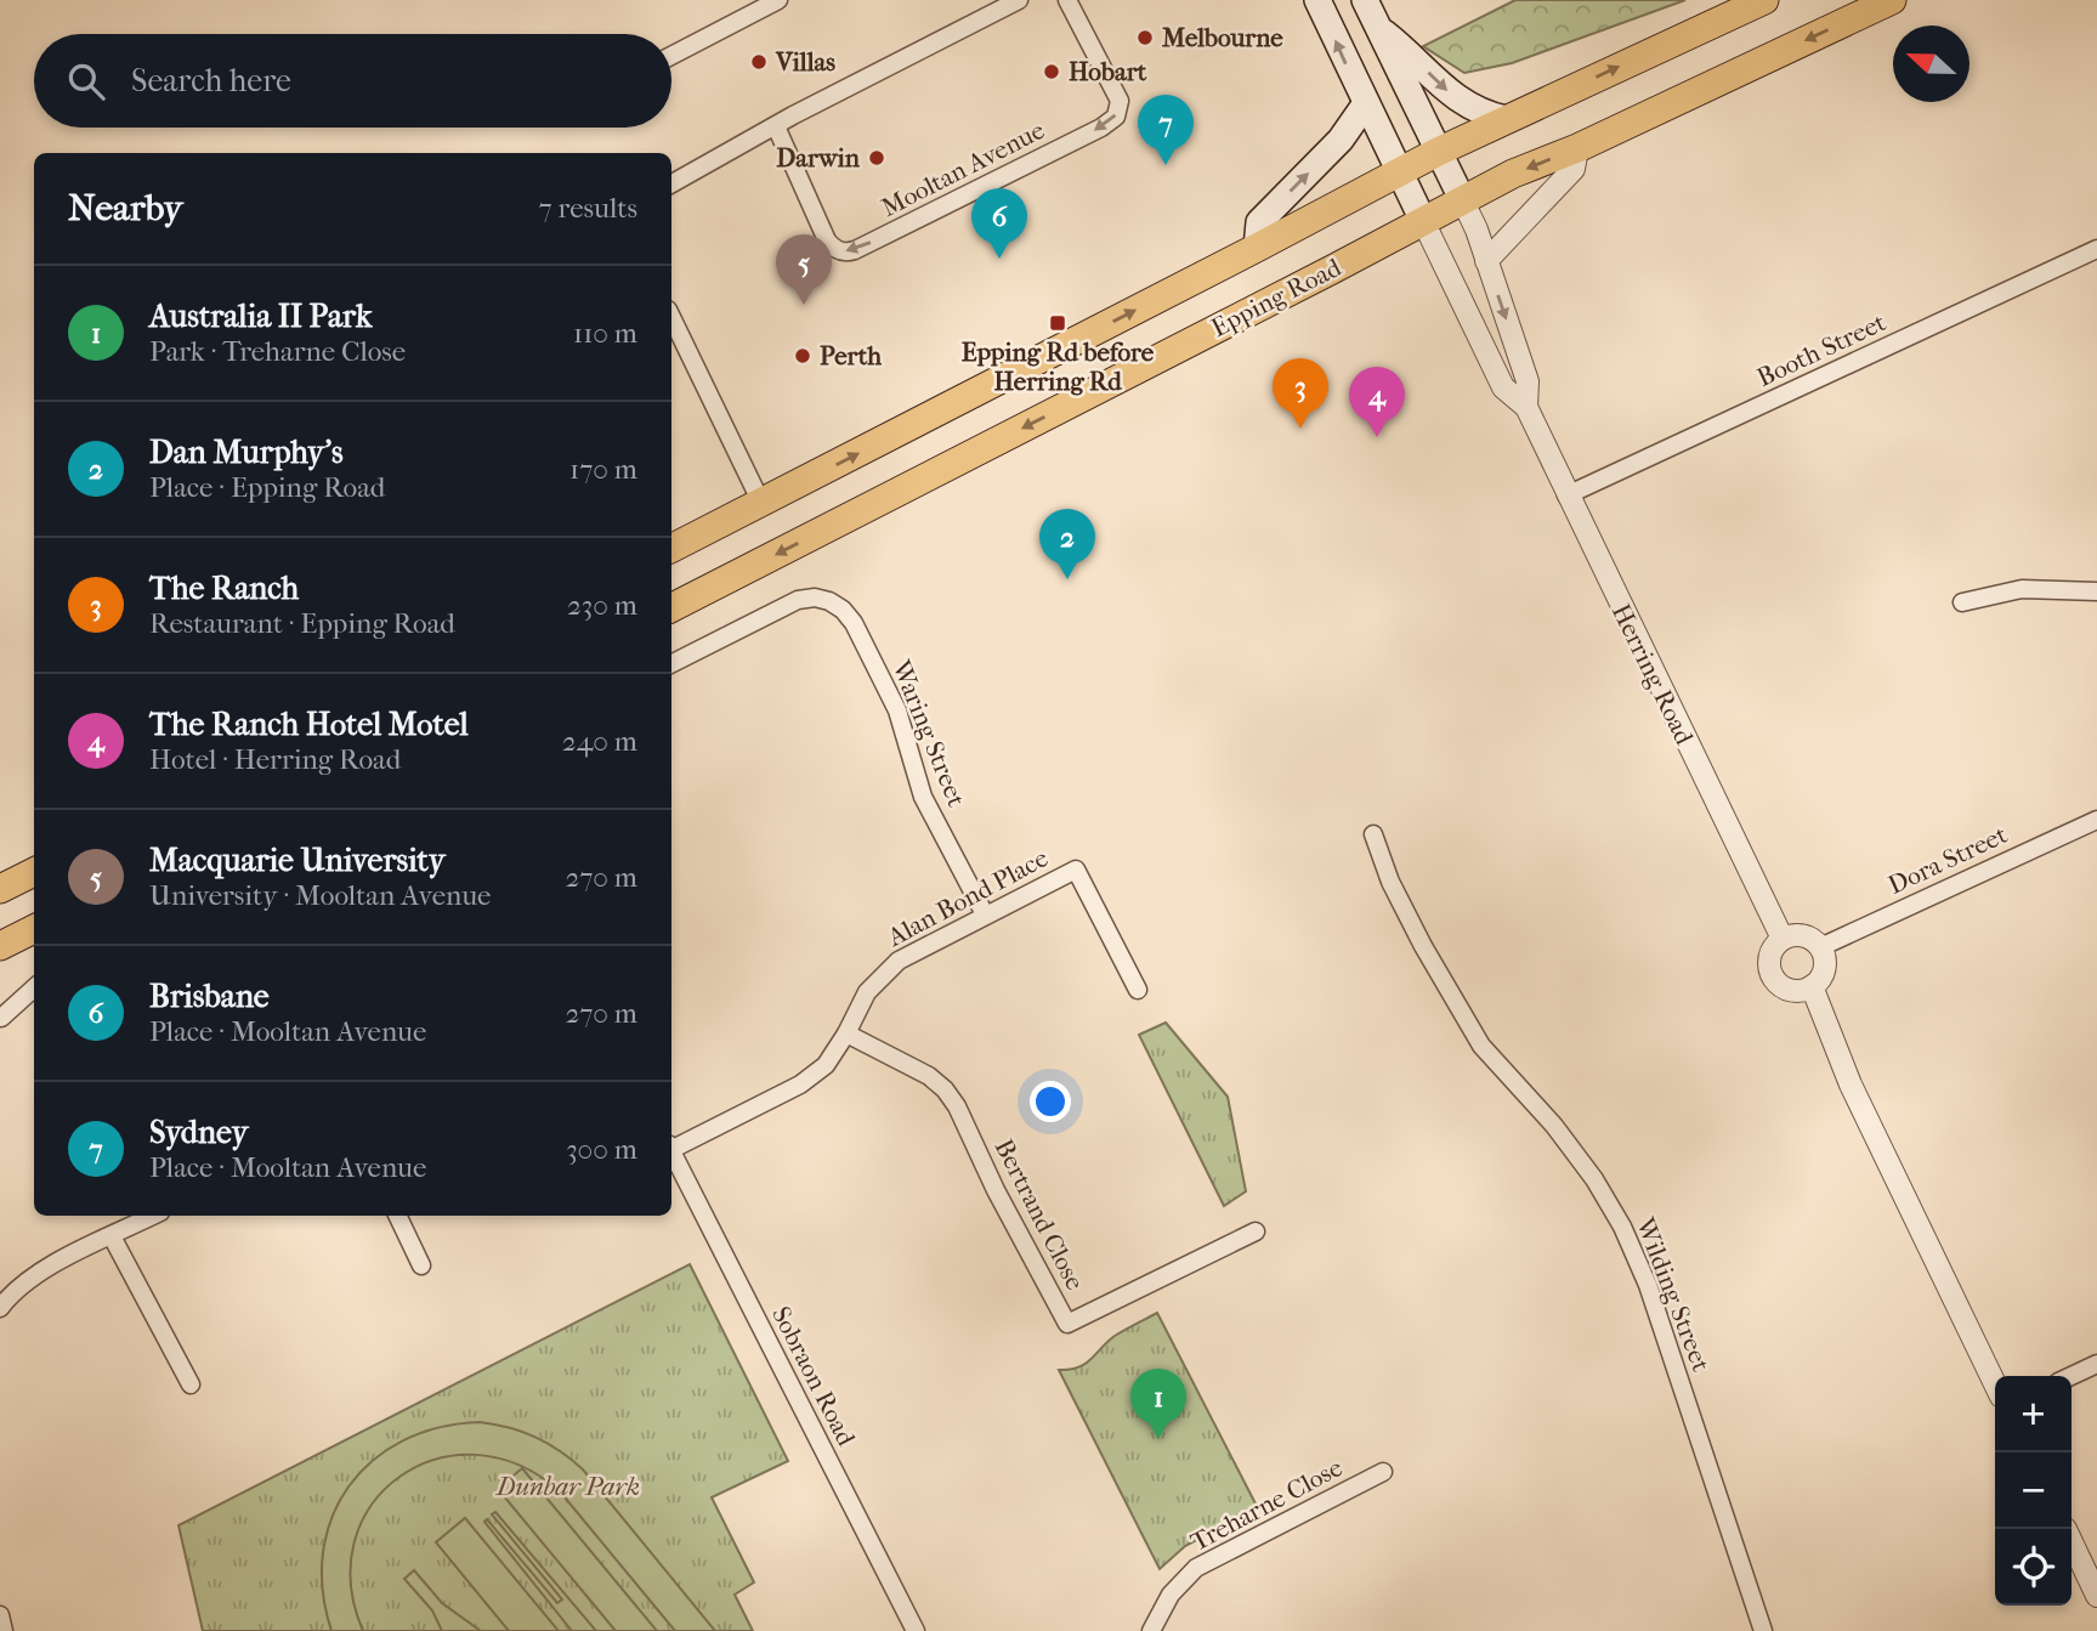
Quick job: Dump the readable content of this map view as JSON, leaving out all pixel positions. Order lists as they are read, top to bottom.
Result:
{
  "streets": {
    "main road": ["Epping Road", "Herring Road"],
    "street": [
      "Mooltan Avenue",
      "Booth Street",
      "Waring Street",
      "Dora Street",
      "Alan Bond Place",
      "Bertrand Close",
      "Wilding Street",
      "Sobraon Road",
      "Treharne Close"
    ]
  },
  "crossings": [
    ["Epping Road", "Herring Road"],
    ["Booth Street", "Herring Road"],
    ["Herring Road", "Dora Street"],
    ["Waring Street", "Alan Bond Place"],
    ["Alan Bond Place", "Bertrand Close"]
  ],
  "parks": ["Dunbar Park"],
  "places": {
    "other": [
      "Melbourne",
      "Villas",
      "Hobart",
      "Darwin",
      "Perth"
    ],
    "transit": ["Epping Rd before Herring Rd"]
  },
  "north": "left",
  "page": {
    "search": "Search here",
    "pins": [
      "7",
      "6",
      "5",
      "3",
      "4",
      "2",
      "1"
    ],
    "heading": ["Nearby", "7 results"],
    "list": [
      {
        "mark": "1",
        "name": "Australia II Park",
        "note": "Park · Treharne Close",
        "value": "110 m"
      },
      {
        "mark": "2",
        "name": "Dan Murphy's",
        "note": "Place · Epping Road",
        "value": "170 m"
      },
      {
        "mark": "3",
        "name": "The Ranch",
        "note": "Restaurant · Epping Road",
        "value": "230 m"
      },
      {
        "mark": "4",
        "name": "The Ranch Hotel Motel",
        "note": "Hotel · Herring Road",
        "value": "240 m"
      },
      {
        "mark": "5",
        "name": "Macquarie University",
        "note": "University · Mooltan Avenue",
        "value": "270 m"
      },
      {
        "mark": "6",
        "name": "Brisbane",
        "note": "Place · Mooltan Avenue",
        "value": "270 m"
      },
      {
        "mark": "7",
        "name": "Sydney",
        "note": "Place · Mooltan Avenue",
        "value": "300 m"
      }
    ],
    "map_buttons": ["+", "−"]
  }
}
